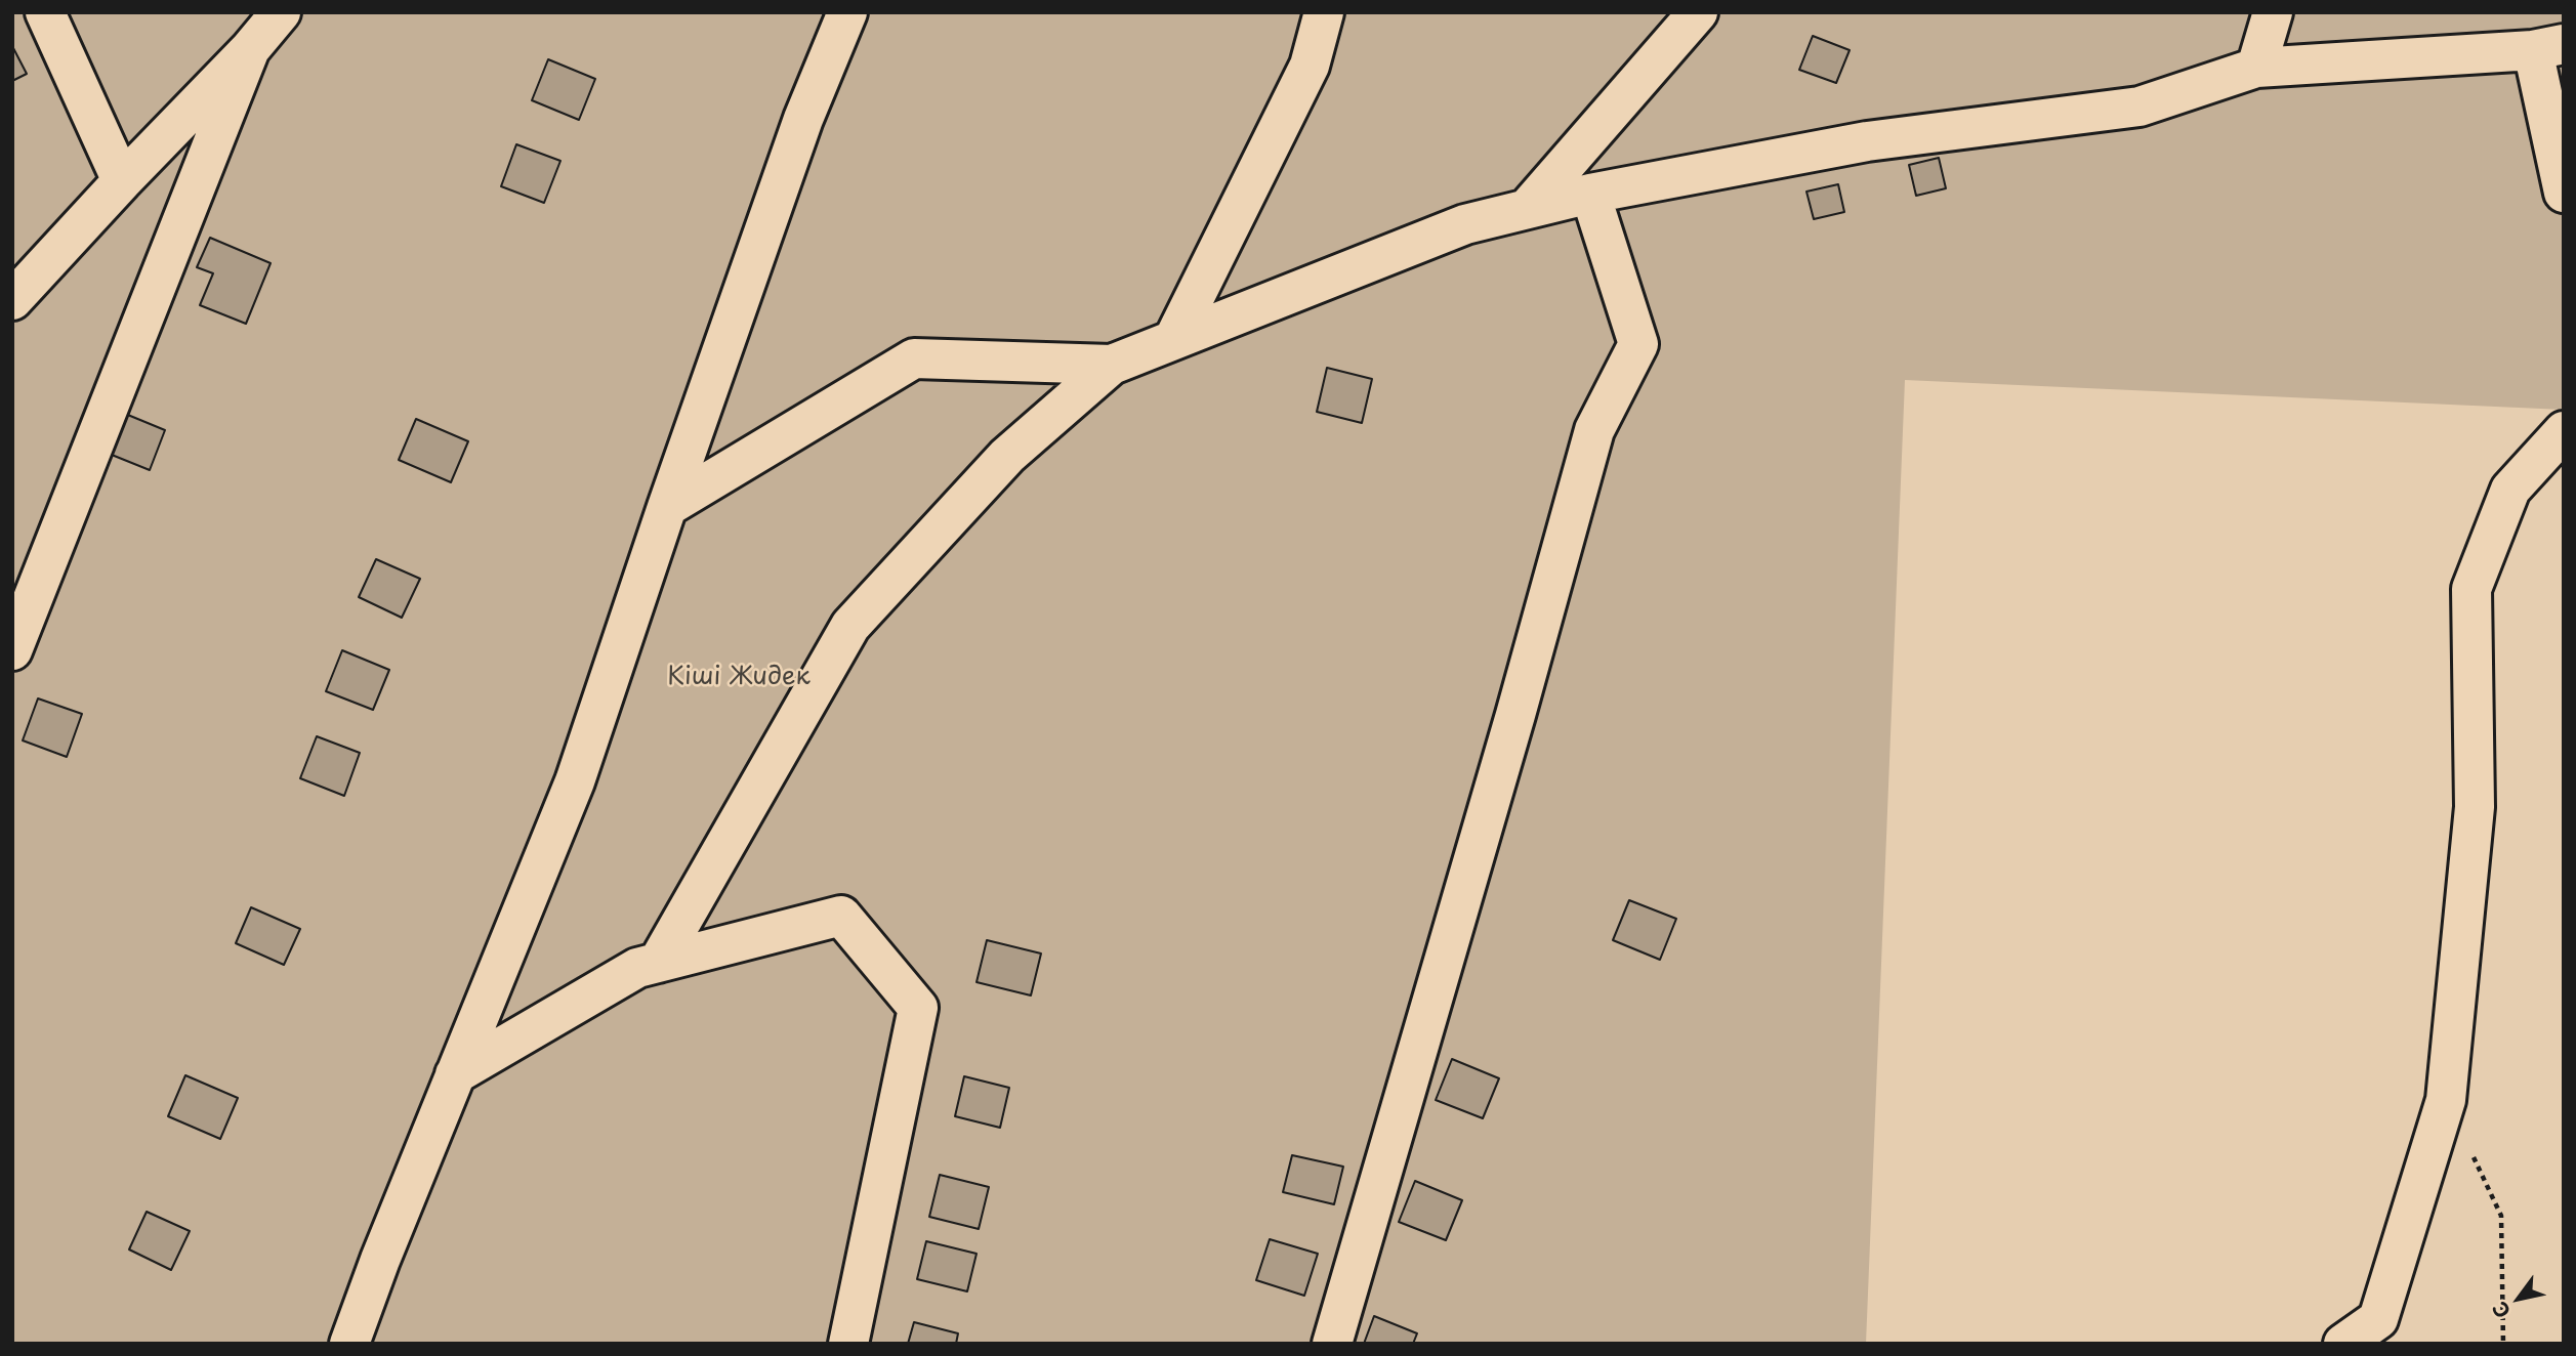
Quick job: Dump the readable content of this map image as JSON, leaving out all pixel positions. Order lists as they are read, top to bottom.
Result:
{
  "parks": ["Кіші Жидек"],
  "north": "bottom left"
}
